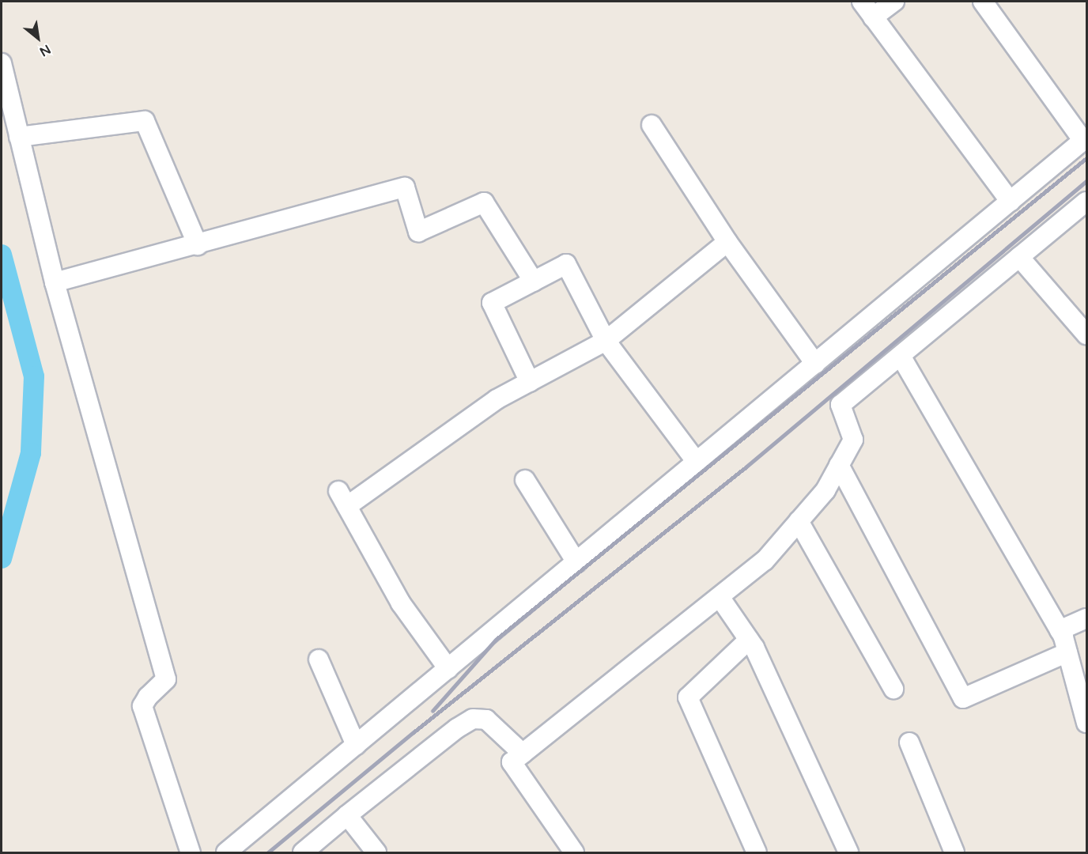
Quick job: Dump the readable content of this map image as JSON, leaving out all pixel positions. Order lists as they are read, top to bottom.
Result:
{
  "north": "bottom right"
}
